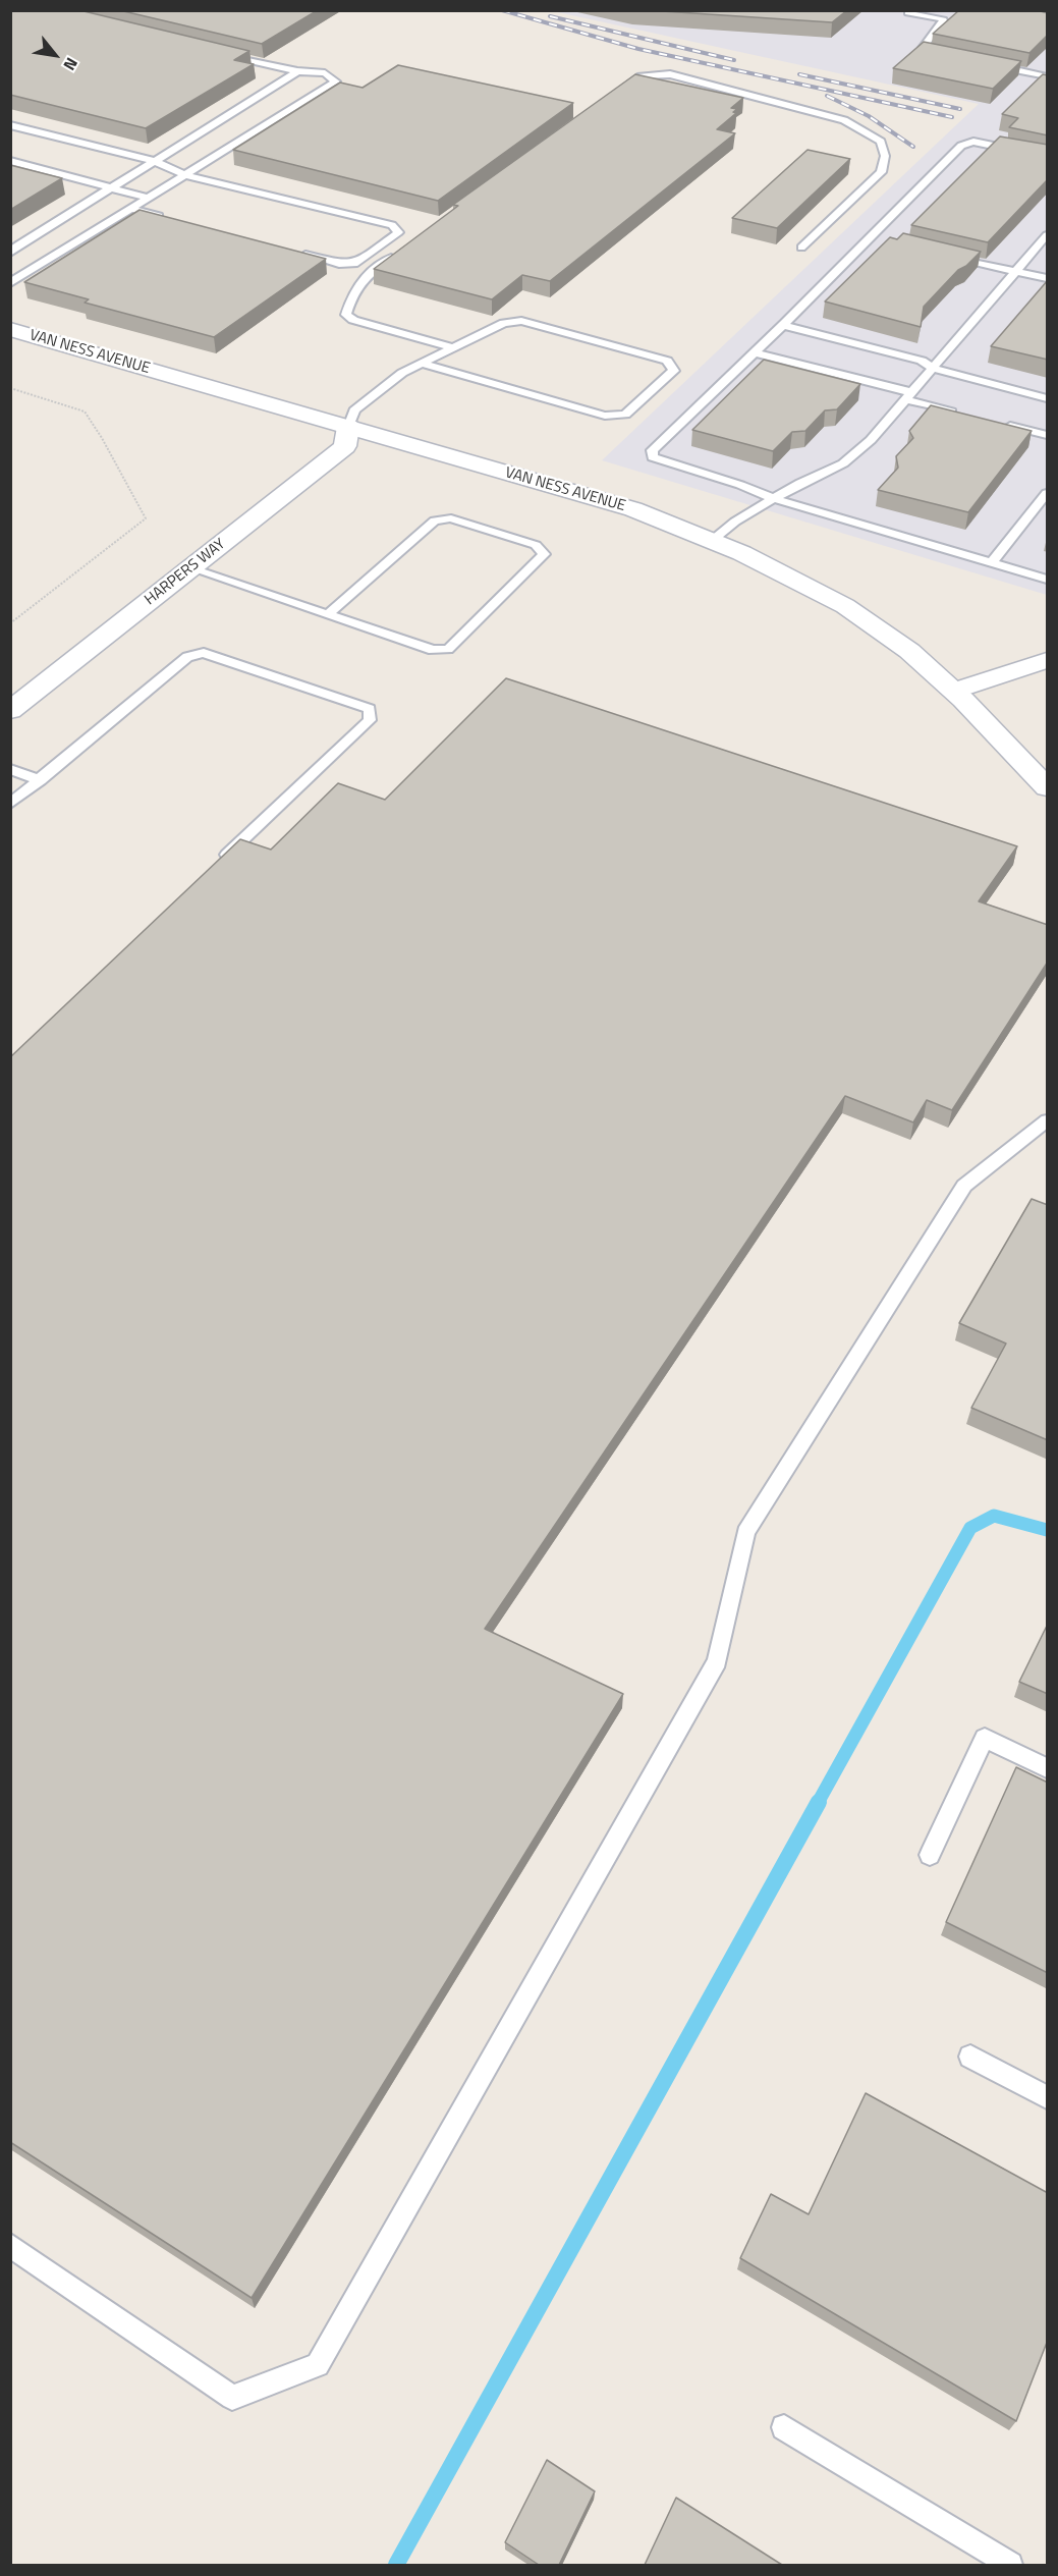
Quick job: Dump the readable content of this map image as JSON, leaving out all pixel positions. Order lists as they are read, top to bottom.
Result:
{
  "streets": {
    "main road": ["VAN NESS AVENUE", "HARPERS WAY"]
  },
  "crossings": [
    ["VAN NESS AVENUE", "HARPERS WAY"]
  ],
  "north": "bottom right"
}
